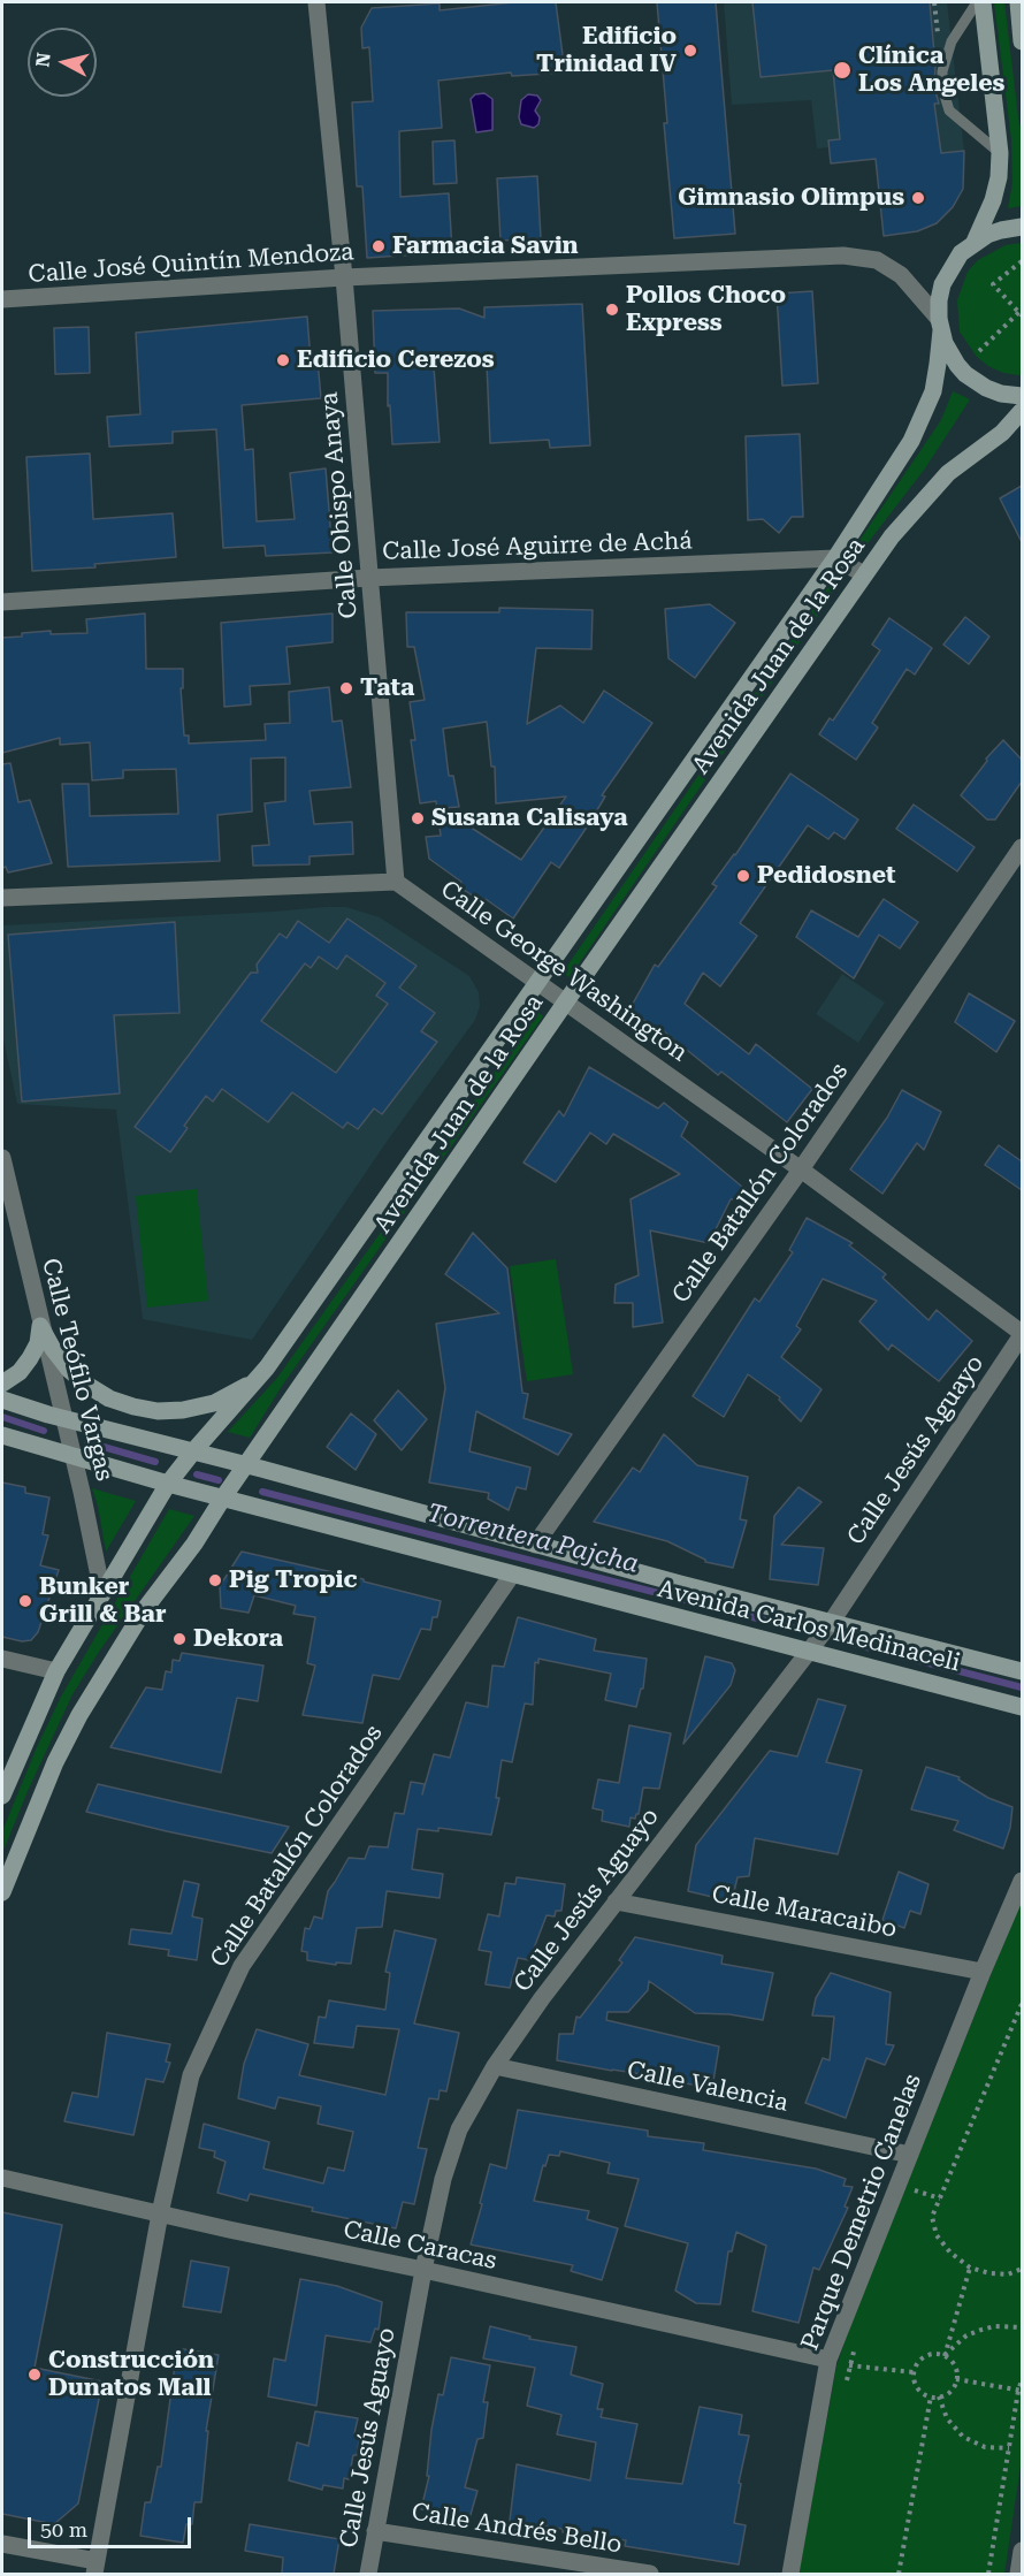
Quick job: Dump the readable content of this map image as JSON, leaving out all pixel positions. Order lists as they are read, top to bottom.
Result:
{
  "streets": {
    "main road": ["Avenida Juan de la Rosa", "Avenida Carlos Medinaceli"],
    "street": [
      "Calle José Quintín Mendoza",
      "Calle Obispo Anaya",
      "Calle José Aguirre de Achá",
      "Calle George Washington",
      "Calle Batallón Colorados",
      "Calle Teófilo Vargas",
      "Calle Jesús Aguayo",
      "Calle Maracaibo",
      "Calle Valencia",
      "Parque Demetrio Canelas",
      "Calle Caracas",
      "Calle Andrés Bello"
    ]
  },
  "crossings": [
    ["Calle José Quintín Mendoza", "Calle Obispo Anaya"],
    ["Calle José Quintín Mendoza", "Avenida Juan de la Rosa"],
    ["Calle Obispo Anaya", "Calle José Aguirre de Achá"],
    ["Calle Obispo Anaya", "Calle George Washington"],
    ["Calle José Aguirre de Achá", "Avenida Juan de la Rosa"],
    ["Avenida Juan de la Rosa", "Calle George Washington"],
    ["Avenida Juan de la Rosa", "Calle Teófilo Vargas"],
    ["Avenida Juan de la Rosa", "Avenida Carlos Medinaceli"],
    ["Calle George Washington", "Calle Batallón Colorados"],
    ["Calle George Washington", "Calle Jesús Aguayo"],
    ["Calle Batallón Colorados", "Avenida Carlos Medinaceli"],
    ["Calle Batallón Colorados", "Calle Caracas"],
    ["Calle Teófilo Vargas", "Avenida Carlos Medinaceli"],
    ["Calle Jesús Aguayo", "Avenida Carlos Medinaceli"],
    ["Calle Jesús Aguayo", "Calle Maracaibo"],
    ["Calle Jesús Aguayo", "Calle Valencia"],
    ["Calle Jesús Aguayo", "Calle Caracas"],
    ["Calle Jesús Aguayo", "Calle Andrés Bello"],
    ["Calle Maracaibo", "Parque Demetrio Canelas"],
    ["Calle Valencia", "Parque Demetrio Canelas"],
    ["Parque Demetrio Canelas", "Calle Caracas"]
  ],
  "water": ["Torrentera Pajcha"],
  "places": [
    "Edificio Trinidad IV",
    "Clínica Los Angeles",
    "Gimnasio Olimpus",
    "Farmacia Savin",
    "Pollos Choco Express",
    "Edificio Cerezos",
    "Tata",
    "Susana Calisaya",
    "Pedidosnet",
    "Pig Tropic",
    "Bunker Grill & Bar",
    "Dekora",
    "Construcción Dunatos Mall"
  ],
  "scale_bar": "50 m",
  "north": "left"
}
